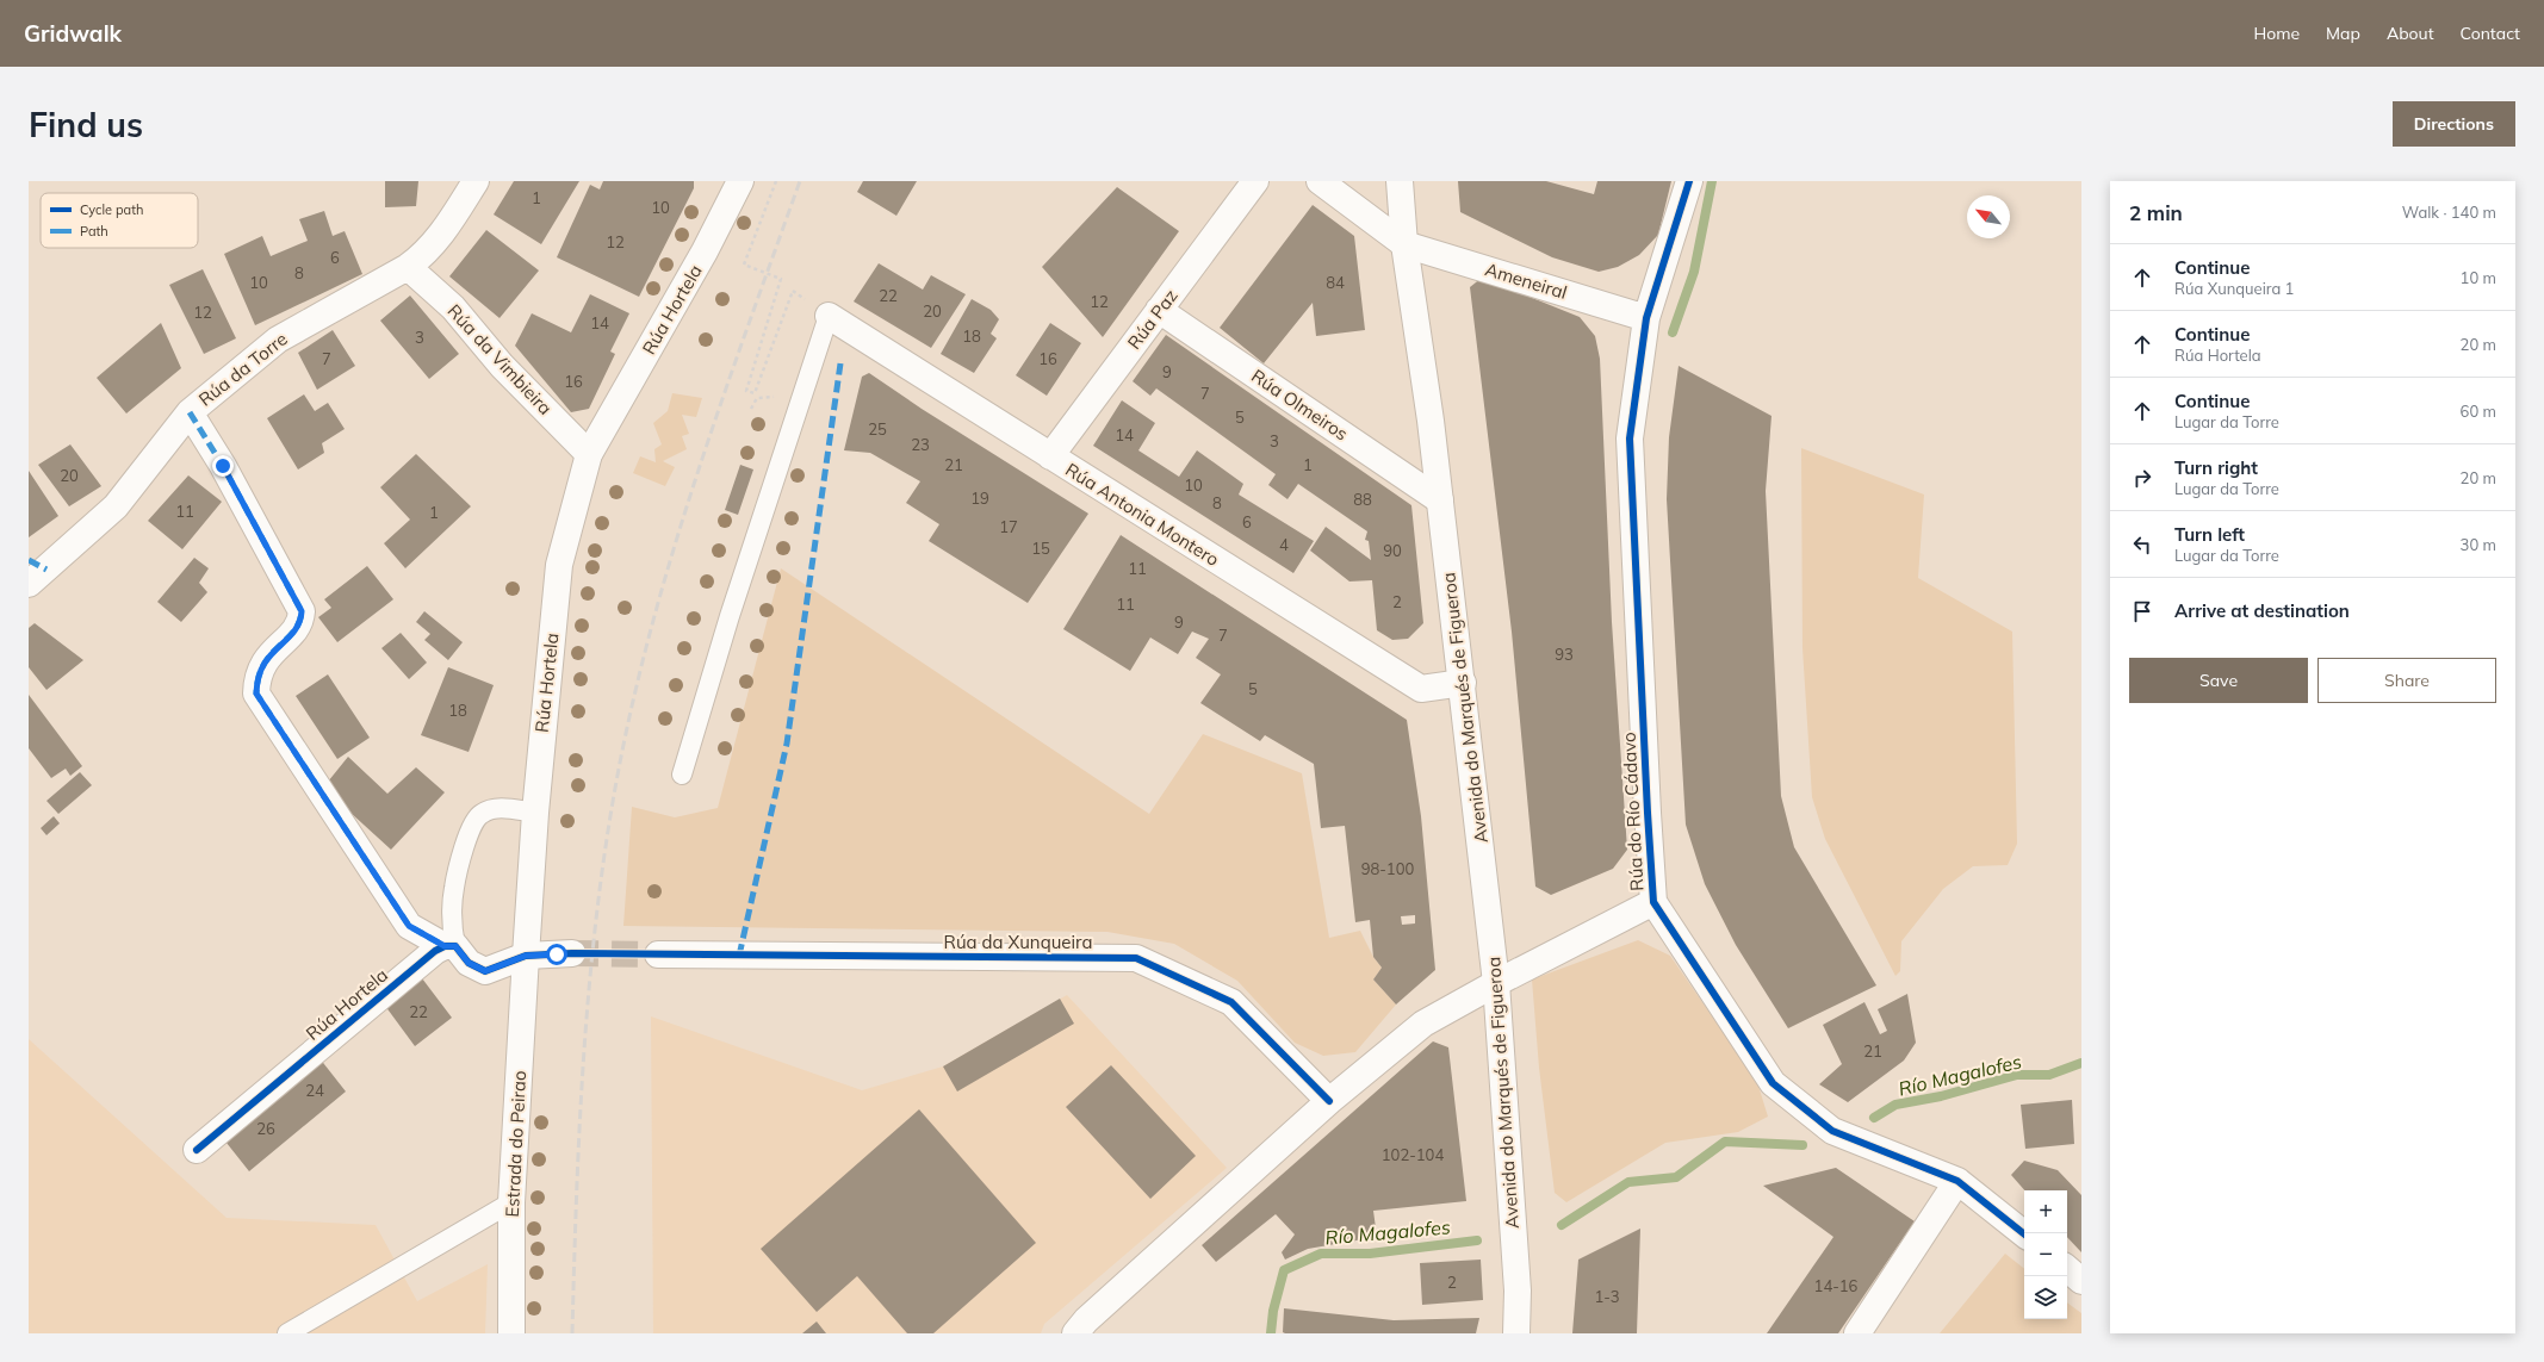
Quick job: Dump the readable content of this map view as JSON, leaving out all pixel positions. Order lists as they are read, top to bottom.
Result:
{
  "streets": {
    "street": [
      "Ameneiral",
      "Rúa Hortela",
      "Rúa Paz",
      "Rúa da Vimbieira",
      "Rúa da Torre",
      "Rúa Olmeiros",
      "Rúa Antonia Montero",
      "Avenida do Marqués de Figueroa",
      "Rúa do Río Cádavo",
      "Rúa da Xunqueira",
      "Estrada do Peirao"
    ]
  },
  "crossings": [
    ["Ameneiral", "Avenida do Marqués de Figueroa"],
    ["Ameneiral", "Rúa do Río Cádavo"],
    ["Rúa Hortela", "Rúa da Vimbieira"],
    ["Rúa Hortela", "Estrada do Peirao"],
    ["Rúa Paz", "Rúa Olmeiros"],
    ["Rúa Paz", "Rúa Antonia Montero"],
    ["Rúa da Vimbieira", "Rúa da Torre"],
    ["Rúa Olmeiros", "Avenida do Marqués de Figueroa"],
    ["Rúa Antonia Montero", "Avenida do Marqués de Figueroa"]
  ],
  "water": ["Río Magalofes"],
  "house_numbers": [
    "1",
    "10",
    "12",
    "6",
    "8",
    "10",
    "84",
    "22",
    "12",
    "20",
    "12",
    "14",
    "18",
    "3",
    "7",
    "16",
    "9",
    "16",
    "7",
    "5",
    "25",
    "14",
    "3",
    "23",
    "21",
    "1",
    "20",
    "10",
    "19",
    "88",
    "8",
    "11",
    "1",
    "6",
    "17",
    "4",
    "15",
    "90",
    "11",
    "2",
    "11",
    "9",
    "7",
    "93",
    "5",
    "18",
    "98-100",
    "22",
    "21",
    "24",
    "26",
    "102-104",
    "2",
    "14-16",
    "1-3"
  ],
  "legend": ["Cycle path", "Path"],
  "north": "top left",
  "page": {
    "header": "Gridwalk",
    "nav": [
      "Home",
      "Map",
      "About",
      "Contact"
    ],
    "buttons": [
      "Directions",
      ["Save", "Share"]
    ],
    "title": "Find us",
    "heading": ["2 min", "Walk · 140 m"],
    "list": [
      ["Continue", "Rúa Xunqueira 1", "10 m"],
      ["Continue", "Rúa Hortela", "20 m"],
      ["Continue", "Lugar da Torre", "60 m"],
      ["Turn right", "Lugar da Torre", "20 m"],
      ["Turn left", "Lugar da Torre", "30 m"],
      "Arrive at destination"
    ],
    "map_buttons": ["+", "−"]
  }
}
